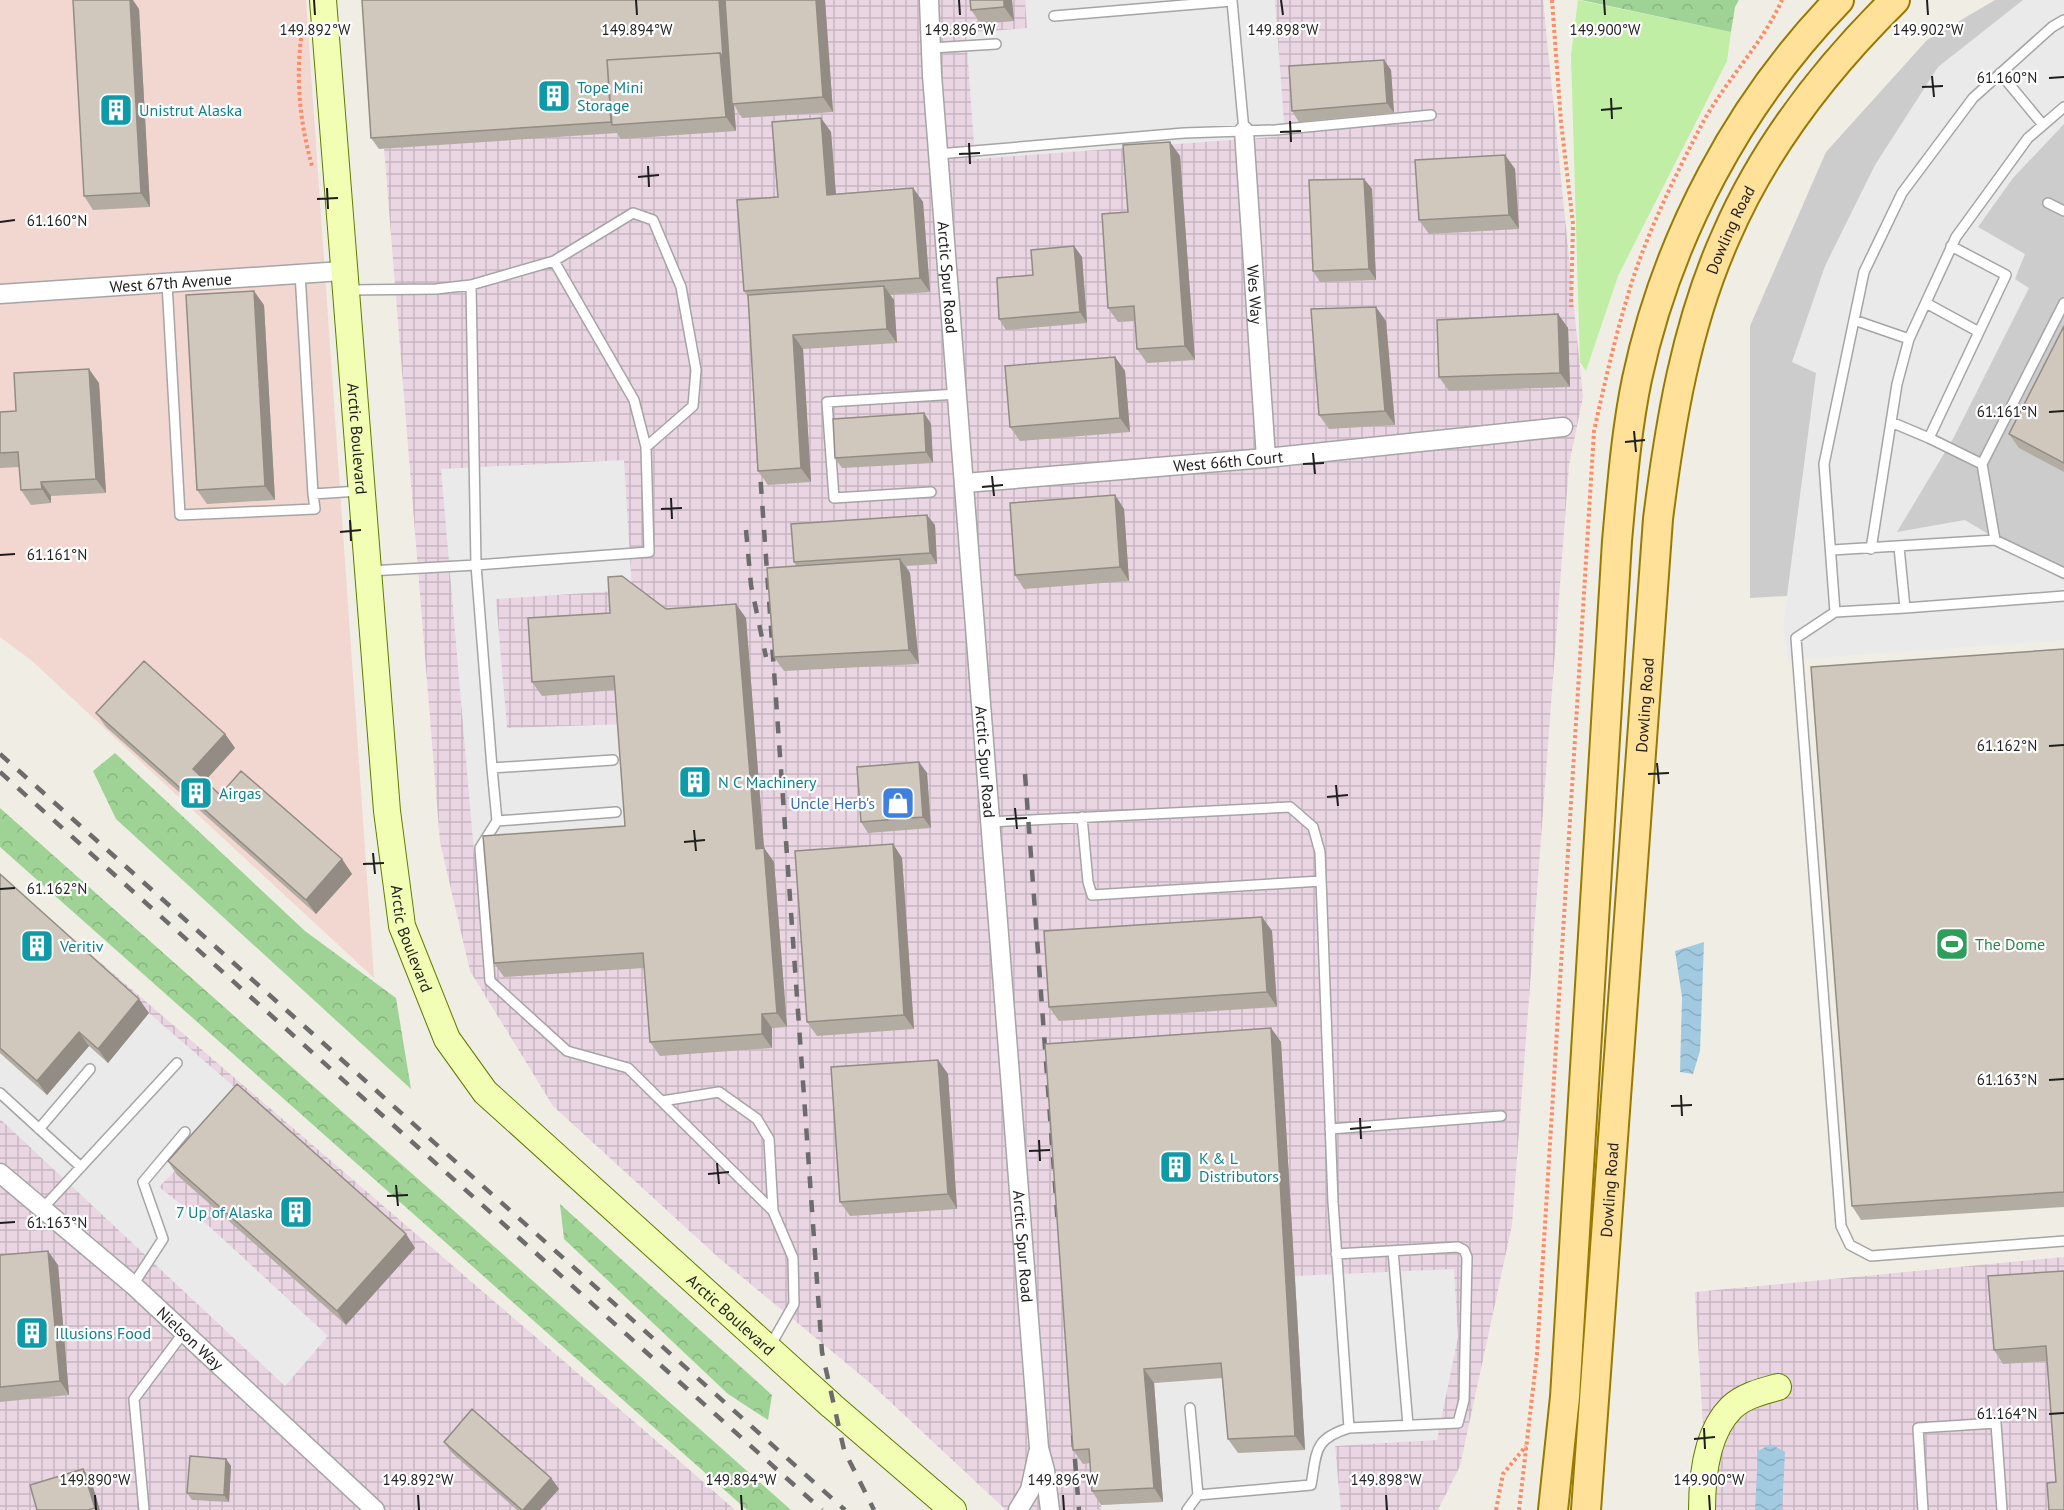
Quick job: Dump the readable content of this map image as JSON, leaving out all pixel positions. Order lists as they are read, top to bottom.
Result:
{
  "streets": {
    "main road": ["Dowling Road", "Arctic Boulevard"],
    "street": [
      "Arctic Spur Road",
      "West 67th Avenue",
      "Wes Way",
      "West 66th Court",
      "Nielson Way"
    ]
  },
  "crossings": [
    ["Arctic Spur Road", "West 66th Court"],
    ["West 67th Avenue", "Arctic Boulevard"],
    ["Wes Way", "West 66th Court"]
  ],
  "places": {
    "building": [
      "Tope Mini Storage",
      "Unistrut Alaska",
      "N C Machinery",
      "Airgas",
      "Veritiv",
      "K & L Distributors",
      "7 Up of Alaska",
      "Illusions Food"
    ],
    "shop": ["Uncle Herb's"],
    "sports": ["The Dome"]
  },
  "coordinates": [
    "149.892°W",
    "149.894°W",
    "149.896°W",
    "149.898°W",
    "149.900°W",
    "149.902°W",
    "61.160°N",
    "61.161°N",
    "61.162°N",
    "61.163°N",
    "61.164°N",
    "149.890°W"
  ]
}
